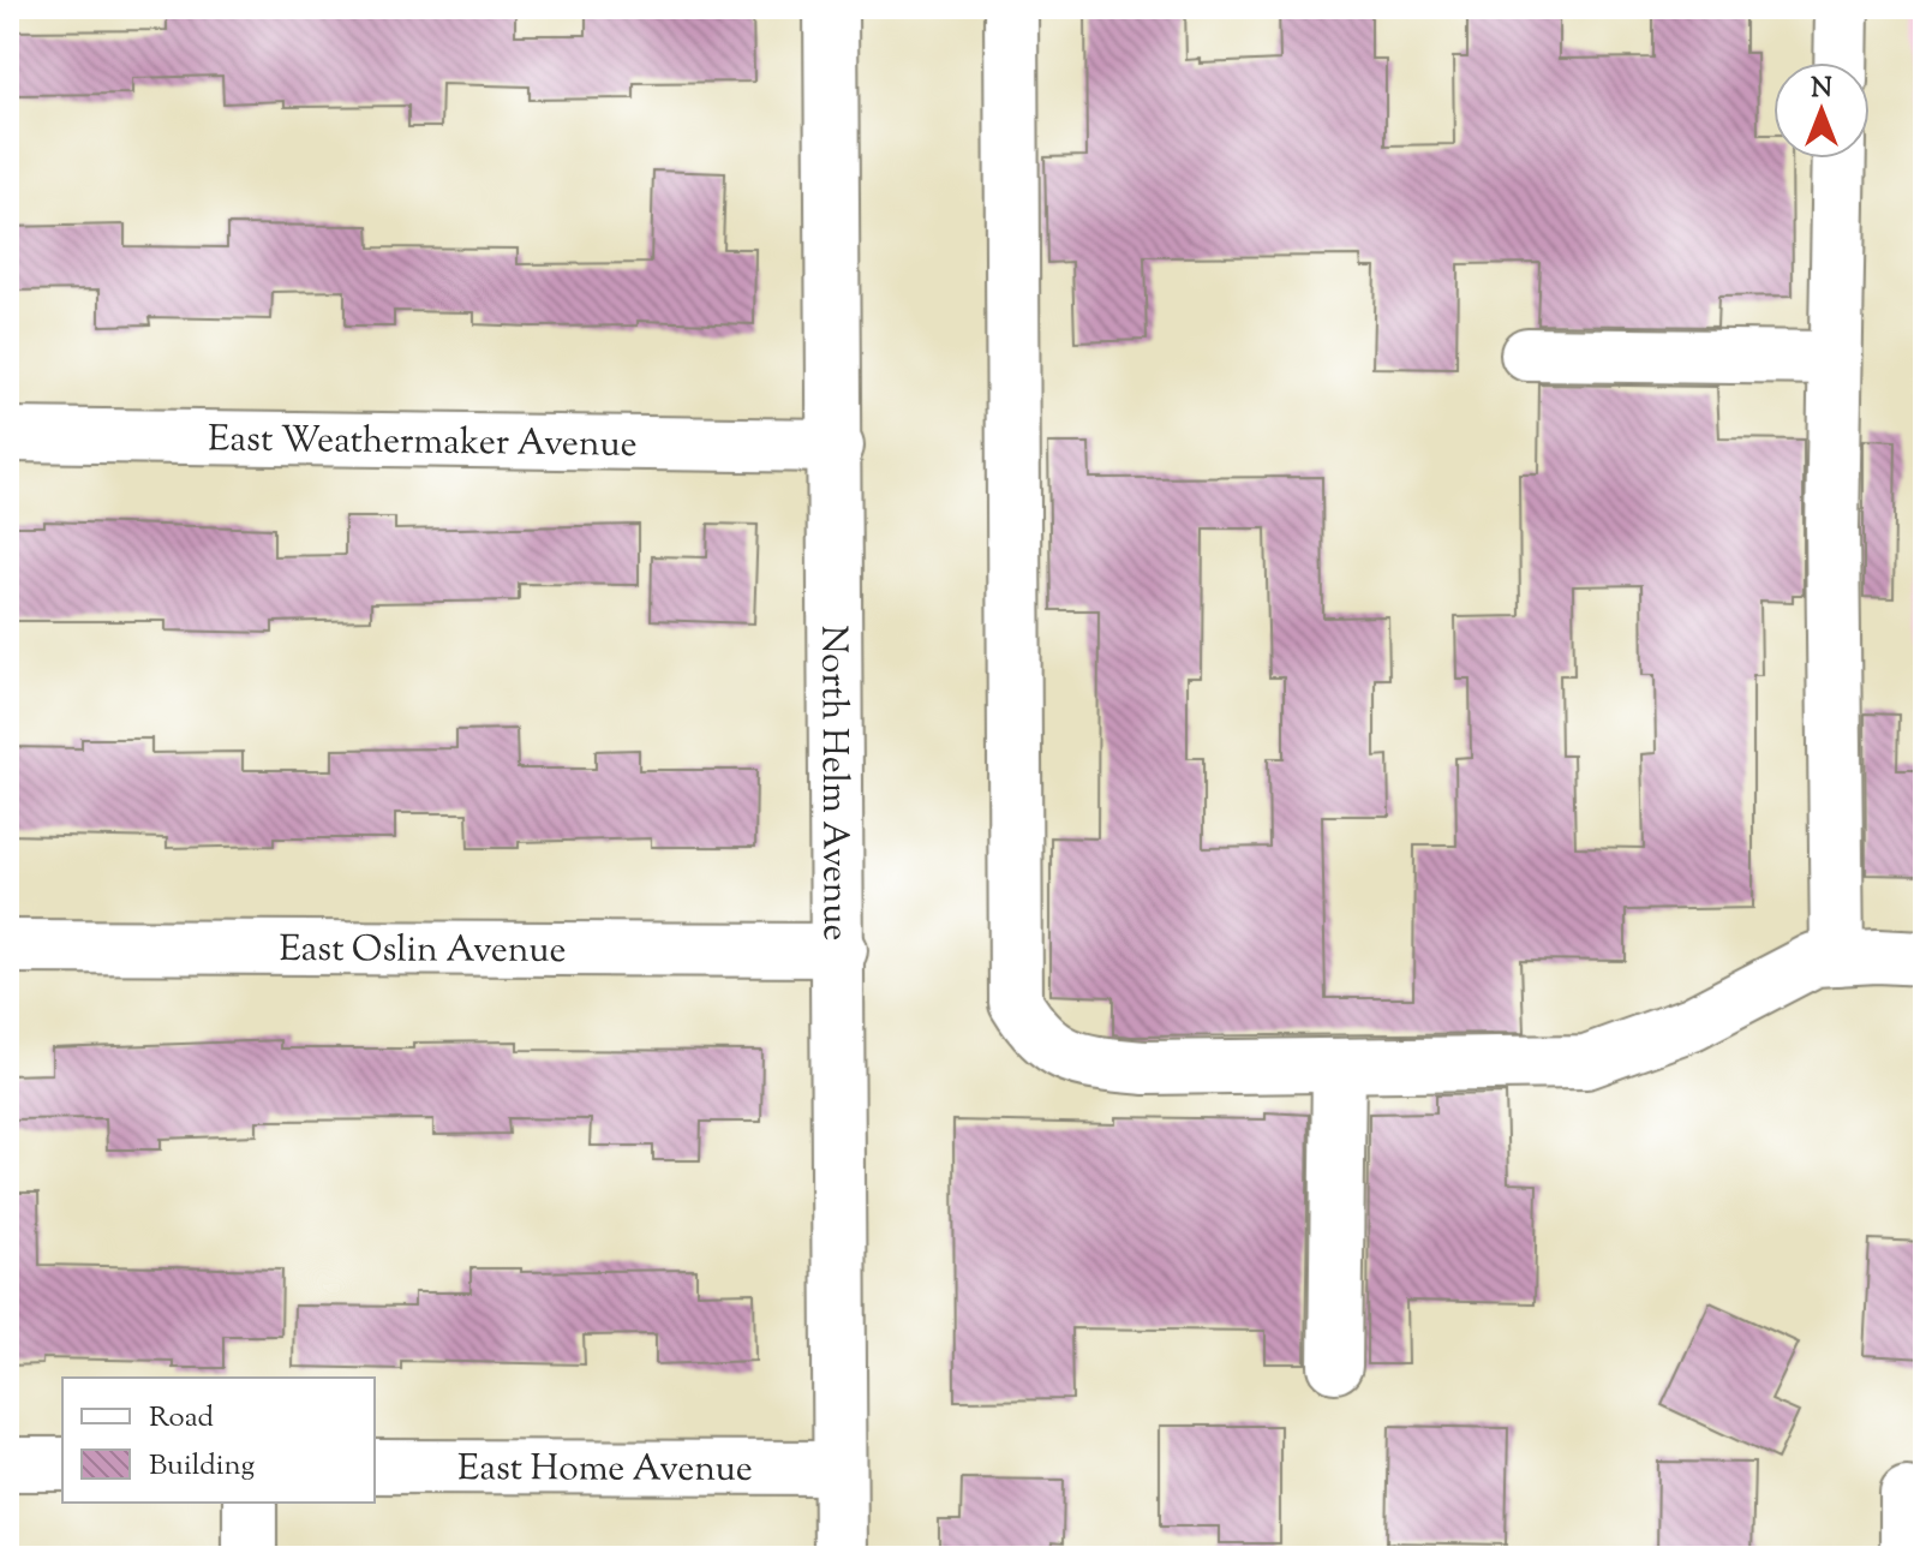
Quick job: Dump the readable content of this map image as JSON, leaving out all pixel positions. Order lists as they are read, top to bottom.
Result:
{
  "streets": {
    "street": [
      "East Weathermaker Avenue",
      "North Helm Avenue",
      "East Oslin Avenue",
      "East Home Avenue"
    ]
  },
  "crossings": [
    ["East Weathermaker Avenue", "North Helm Avenue"],
    ["North Helm Avenue", "East Oslin Avenue"],
    ["North Helm Avenue", "East Home Avenue"]
  ],
  "legend": ["Road", "Building"],
  "north": "top"
}
